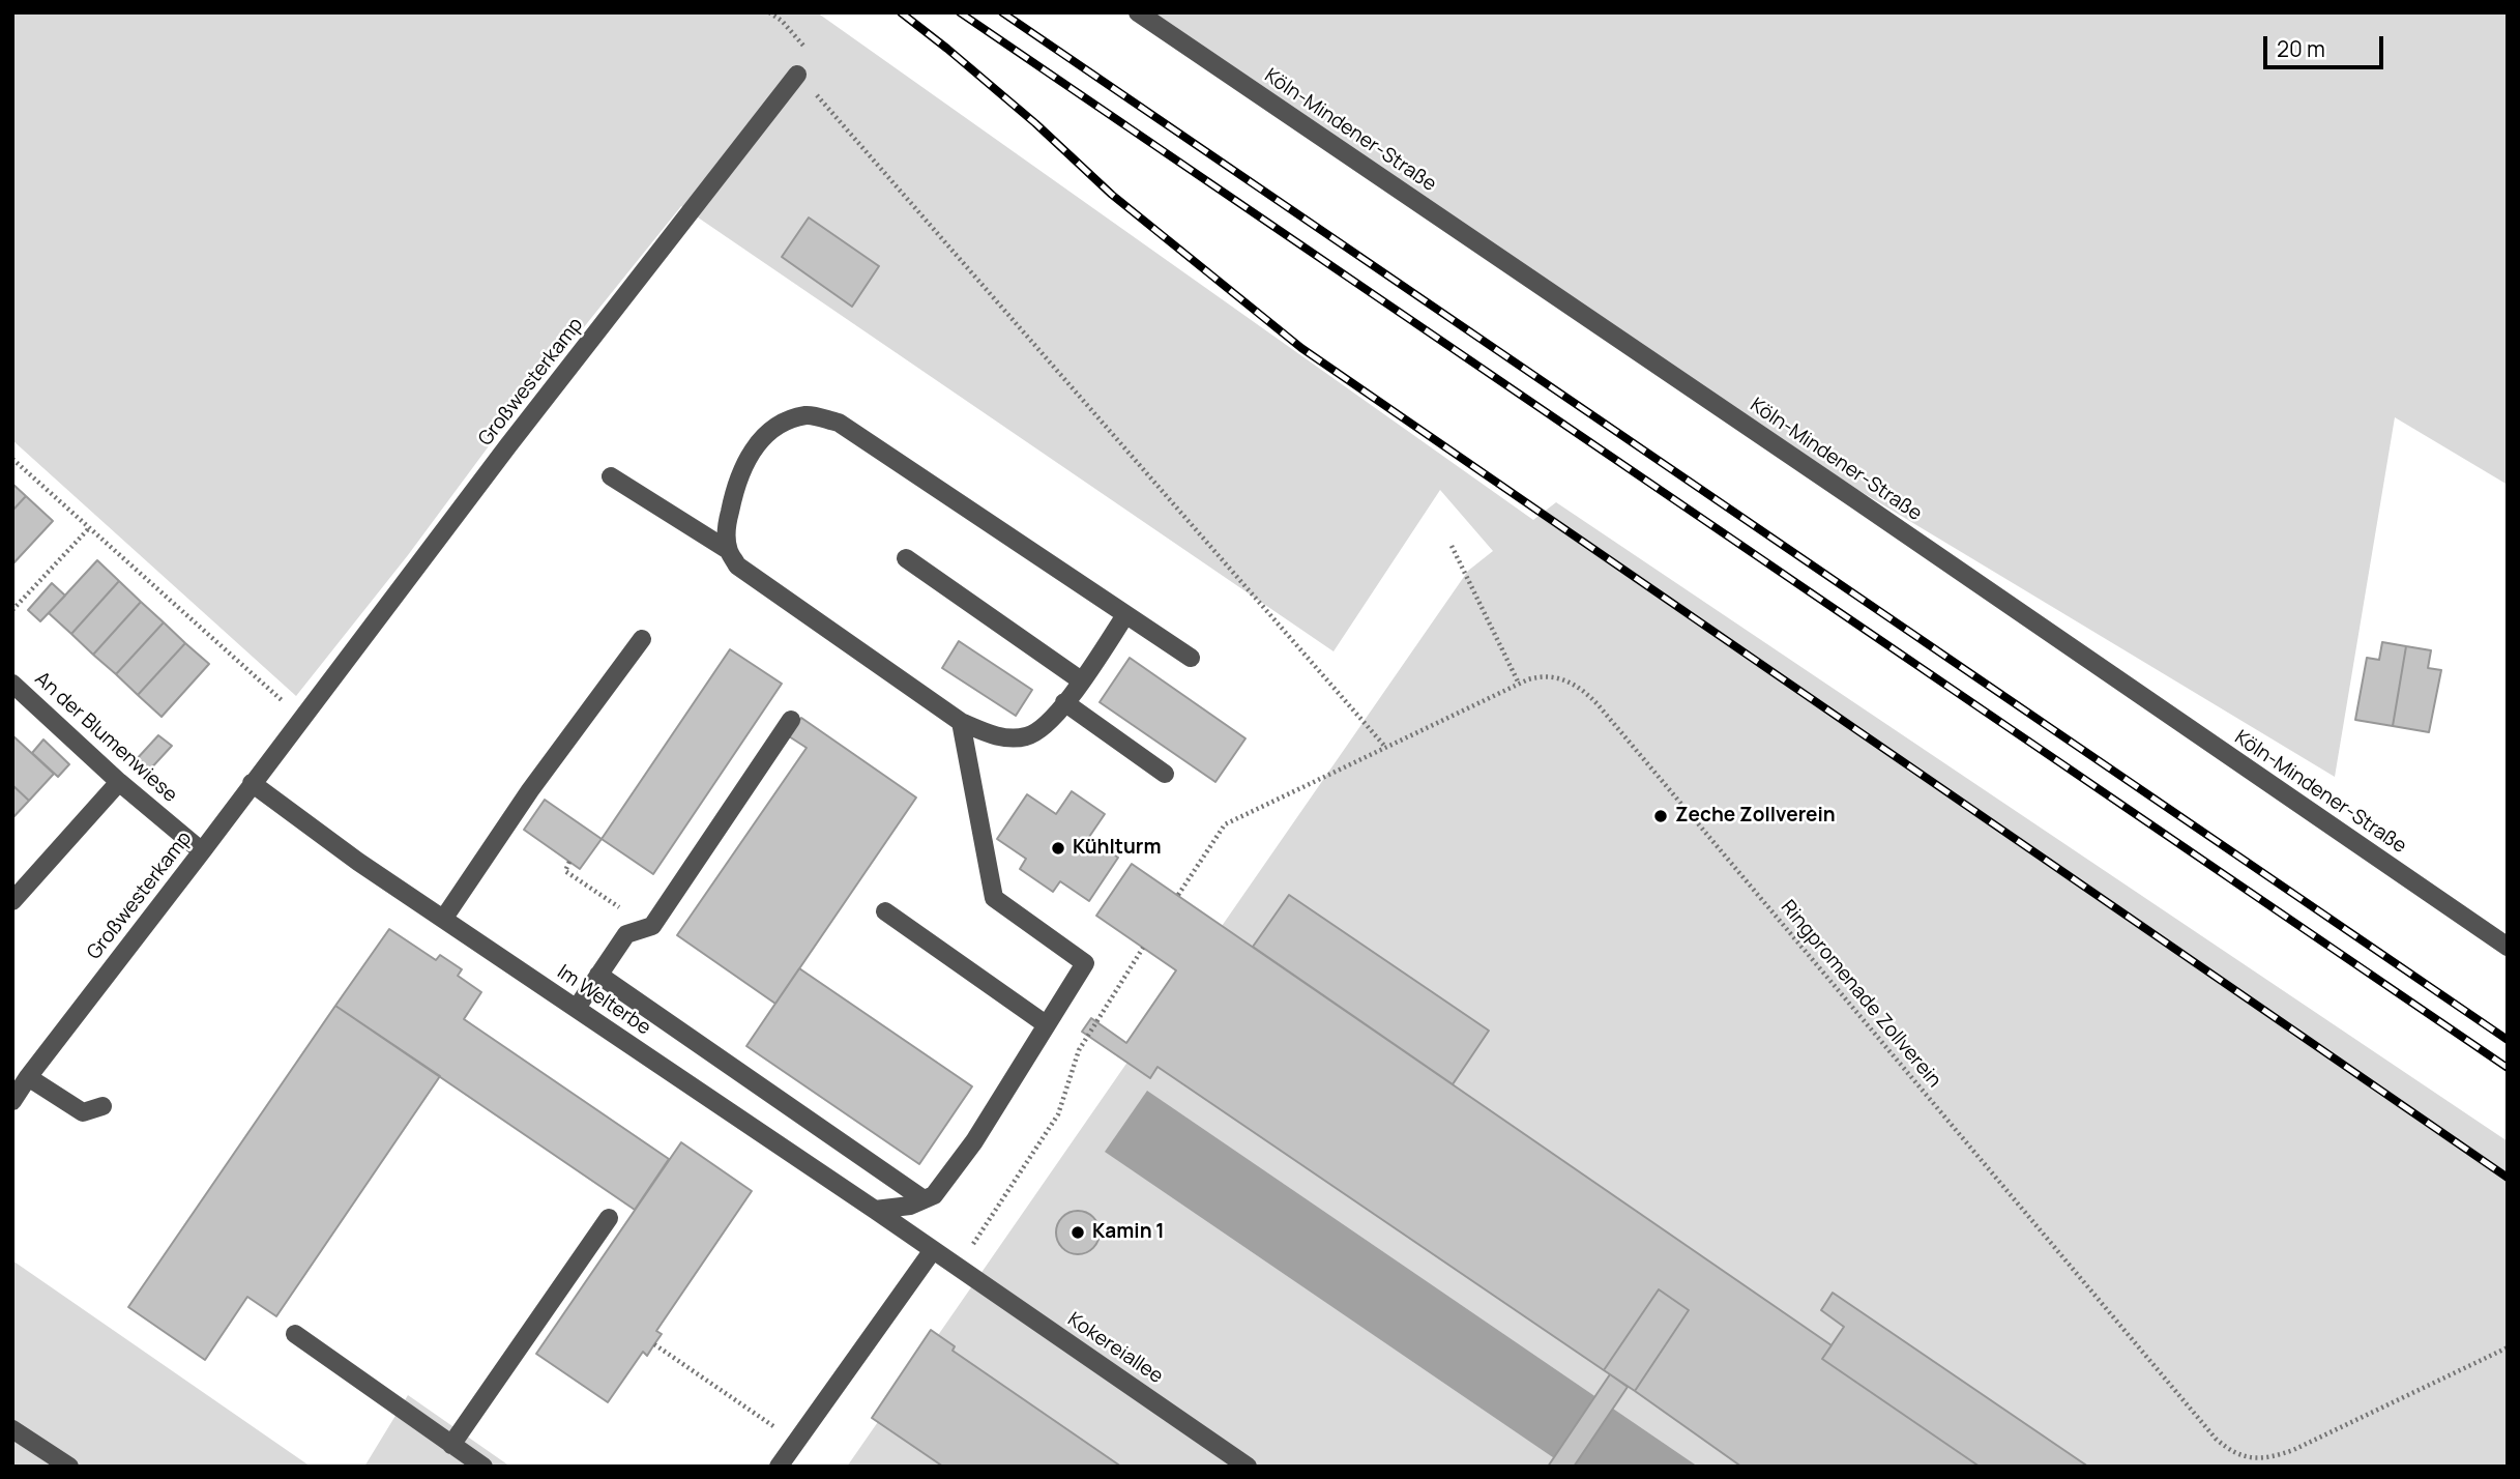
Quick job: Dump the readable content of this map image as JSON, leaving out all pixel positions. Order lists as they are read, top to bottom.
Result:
{
  "streets": {
    "street": [
      "Köln-Mindener-Straße",
      "Großwesterkamp",
      "An der Blumenwiese",
      "Im Welterbe",
      "Kokereiallee"
    ],
    "path": ["Ringpromenade Zollverein"]
  },
  "crossings": [
    ["Großwesterkamp", "An der Blumenwiese"],
    ["Großwesterkamp", "Im Welterbe"],
    ["Im Welterbe", "Kokereiallee"]
  ],
  "places": ["Zeche Zollverein", "Kühlturm", "Kamin 1"],
  "scale_bar": "20 m"
}
